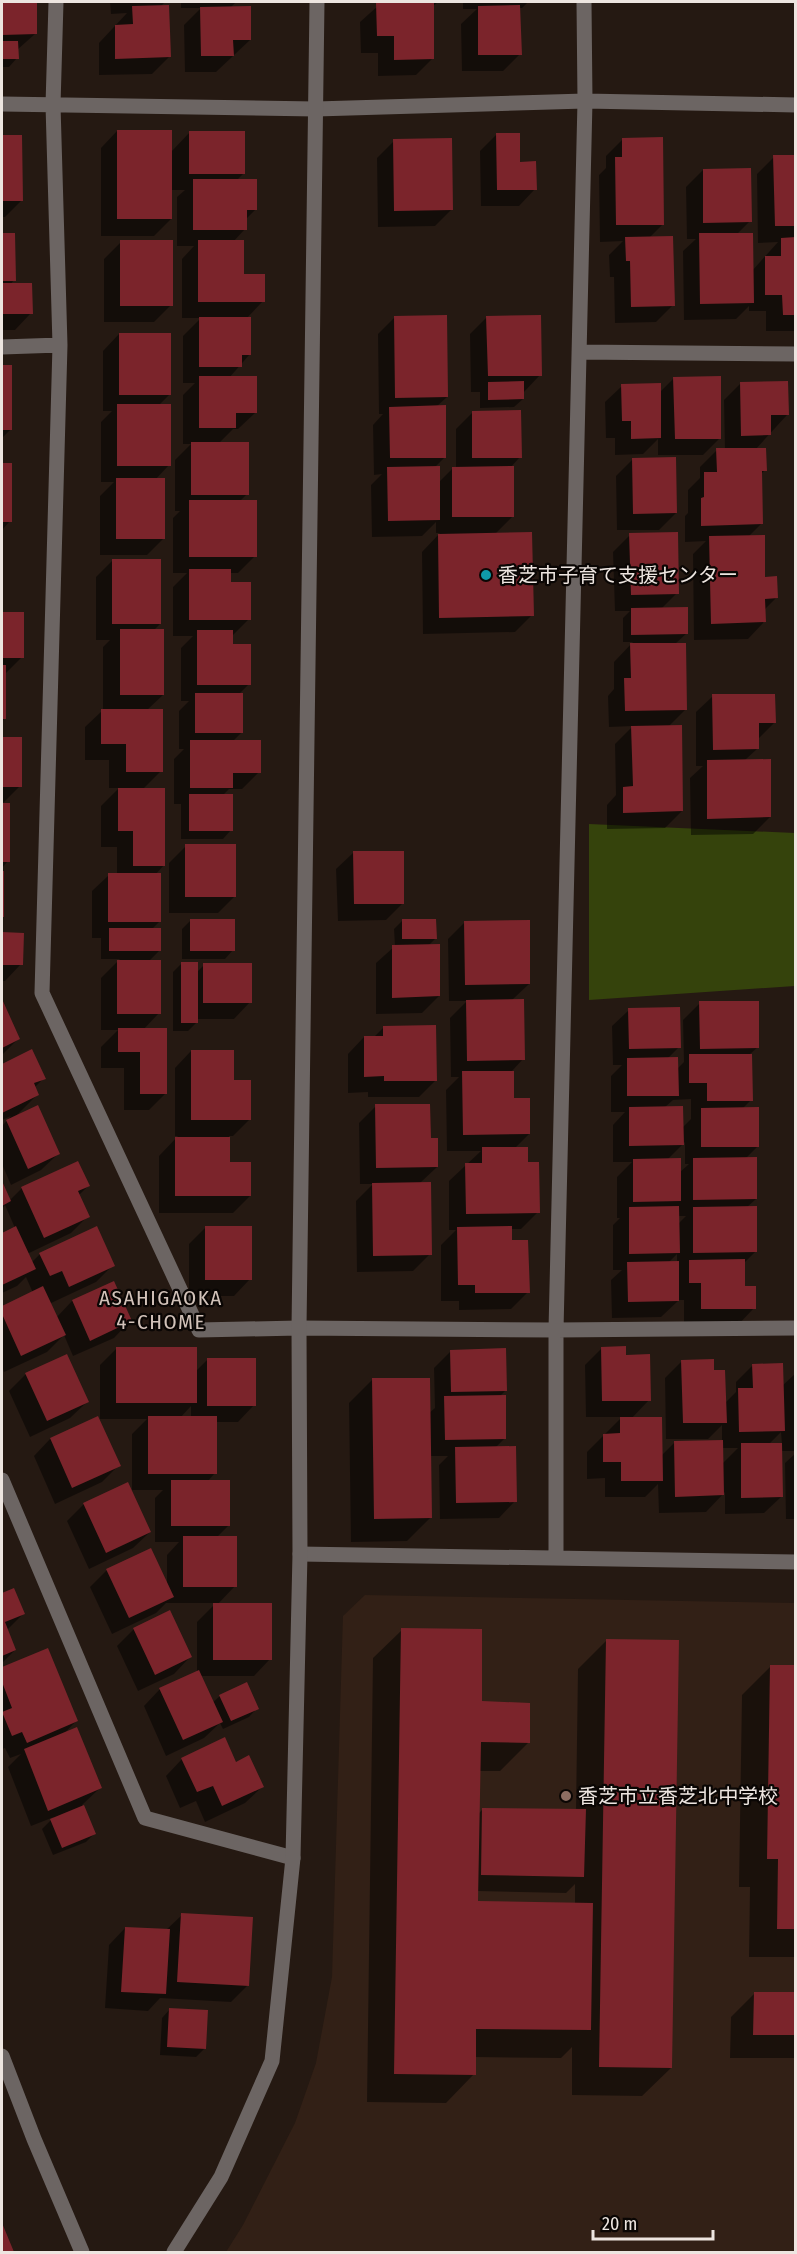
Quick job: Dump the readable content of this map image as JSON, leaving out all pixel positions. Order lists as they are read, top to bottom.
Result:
{
  "districts": ["ASAHIGAOKA 4-CHOME"],
  "places": ["香芝市子育て支援センター", "香芝市立香芝北中学校"],
  "scale_bar": "20 m"
}
